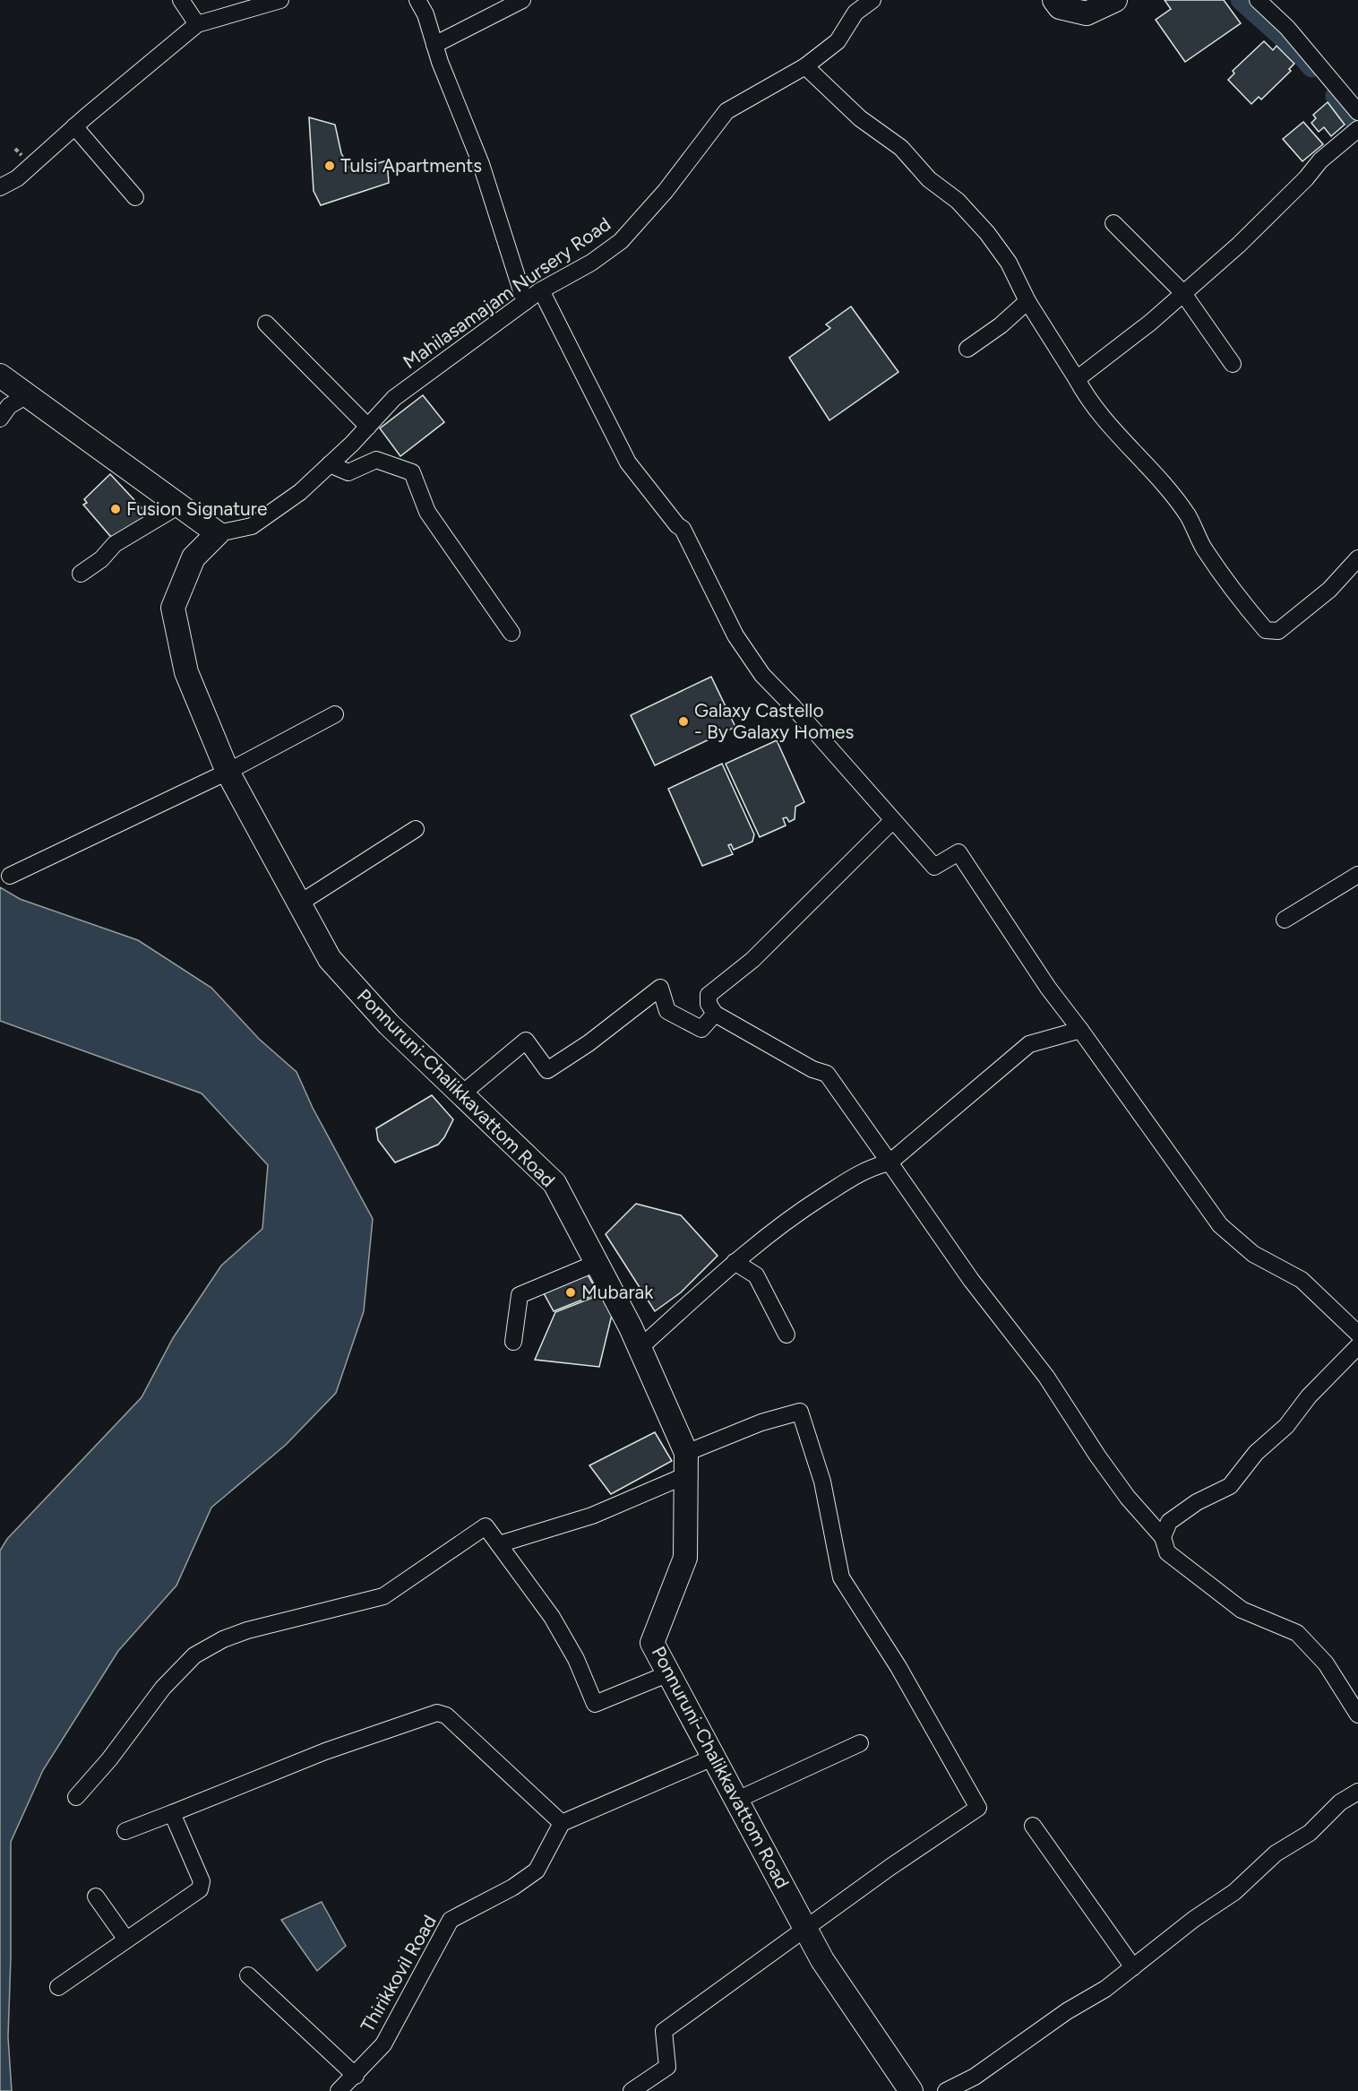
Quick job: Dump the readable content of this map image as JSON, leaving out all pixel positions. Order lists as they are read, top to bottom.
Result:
{
  "streets": {
    "street": ["Mahilasamajam Nursery Road", "Ponnuruni-Chalikkavattom Road", "Thirikkovil Road"]
  },
  "crossings": [
    ["Mahilasamajam Nursery Road", "Ponnuruni-Chalikkavattom Road"]
  ],
  "places": [
    "Tulsi Apartments",
    "Fusion Signature",
    "Galaxy Castello - By Galaxy Homes",
    "Mubarak"
  ]
}
